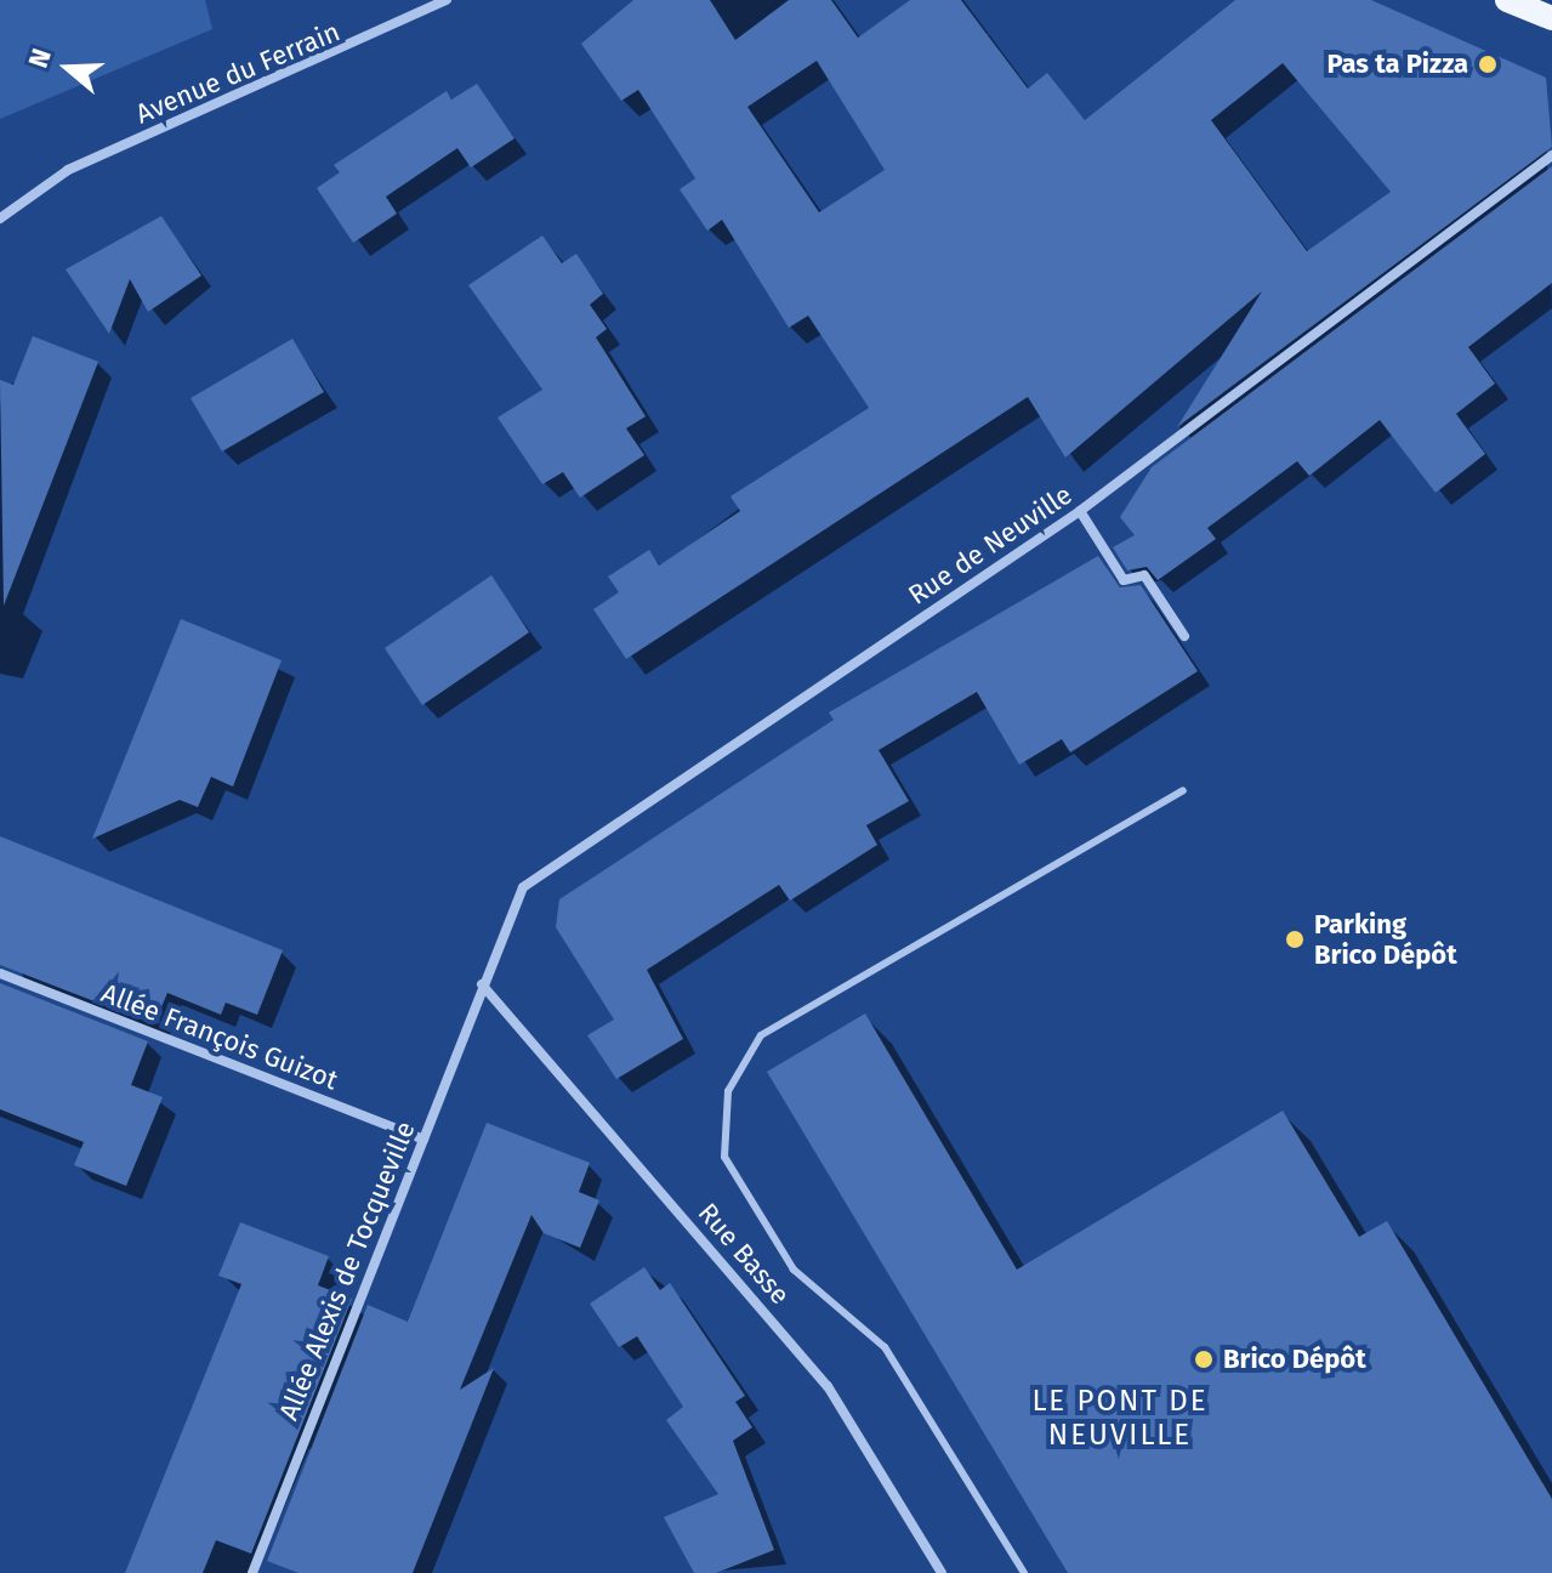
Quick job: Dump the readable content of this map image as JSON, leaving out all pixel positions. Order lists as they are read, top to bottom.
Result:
{
  "streets": {
    "street": [
      "Avenue du Ferrain",
      "Rue de Neuville",
      "Allée François Guizot",
      "Rue Basse",
      "Allée Alexis de Tocqueville"
    ]
  },
  "crossings": [
    ["Rue de Neuville", "Rue Basse"],
    ["Rue de Neuville", "Allée Alexis de Tocqueville"],
    ["Allée François Guizot", "Allée Alexis de Tocqueville"],
    ["Rue Basse", "Allée Alexis de Tocqueville"]
  ],
  "districts": ["LE PONT DE NEUVILLE"],
  "places": ["Pas ta Pizza", "Parking Brico Dépôt", "Brico Dépôt"],
  "north": "left"
}
